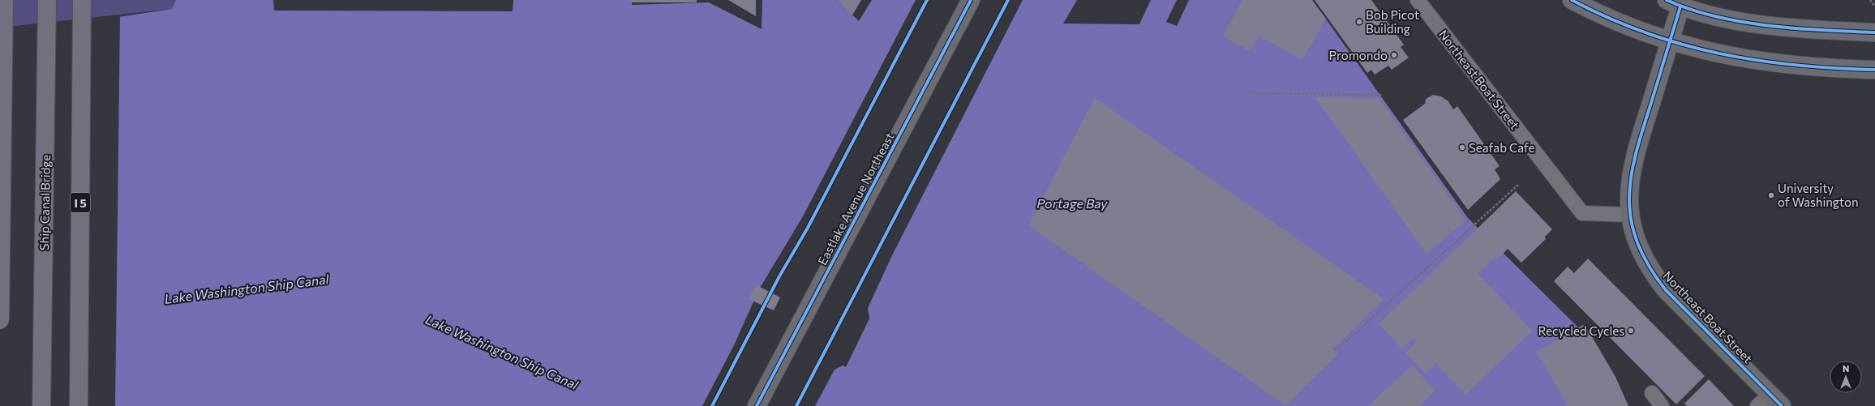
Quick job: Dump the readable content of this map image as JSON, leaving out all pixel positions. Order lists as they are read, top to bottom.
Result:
{
  "streets": {
    "highway": ["Ship Canal Bridge", "I 5"],
    "main road": ["Northeast Boat Street", "Eastlake Avenue Northeast"]
  },
  "water": ["Portage Bay", "Lake Washington Ship Canal"],
  "places": [
    "Bob Picot Building",
    "Promondo",
    "Seafab Cafe",
    "University of Washington",
    "Recycled Cycles"
  ],
  "north": "top"
}
